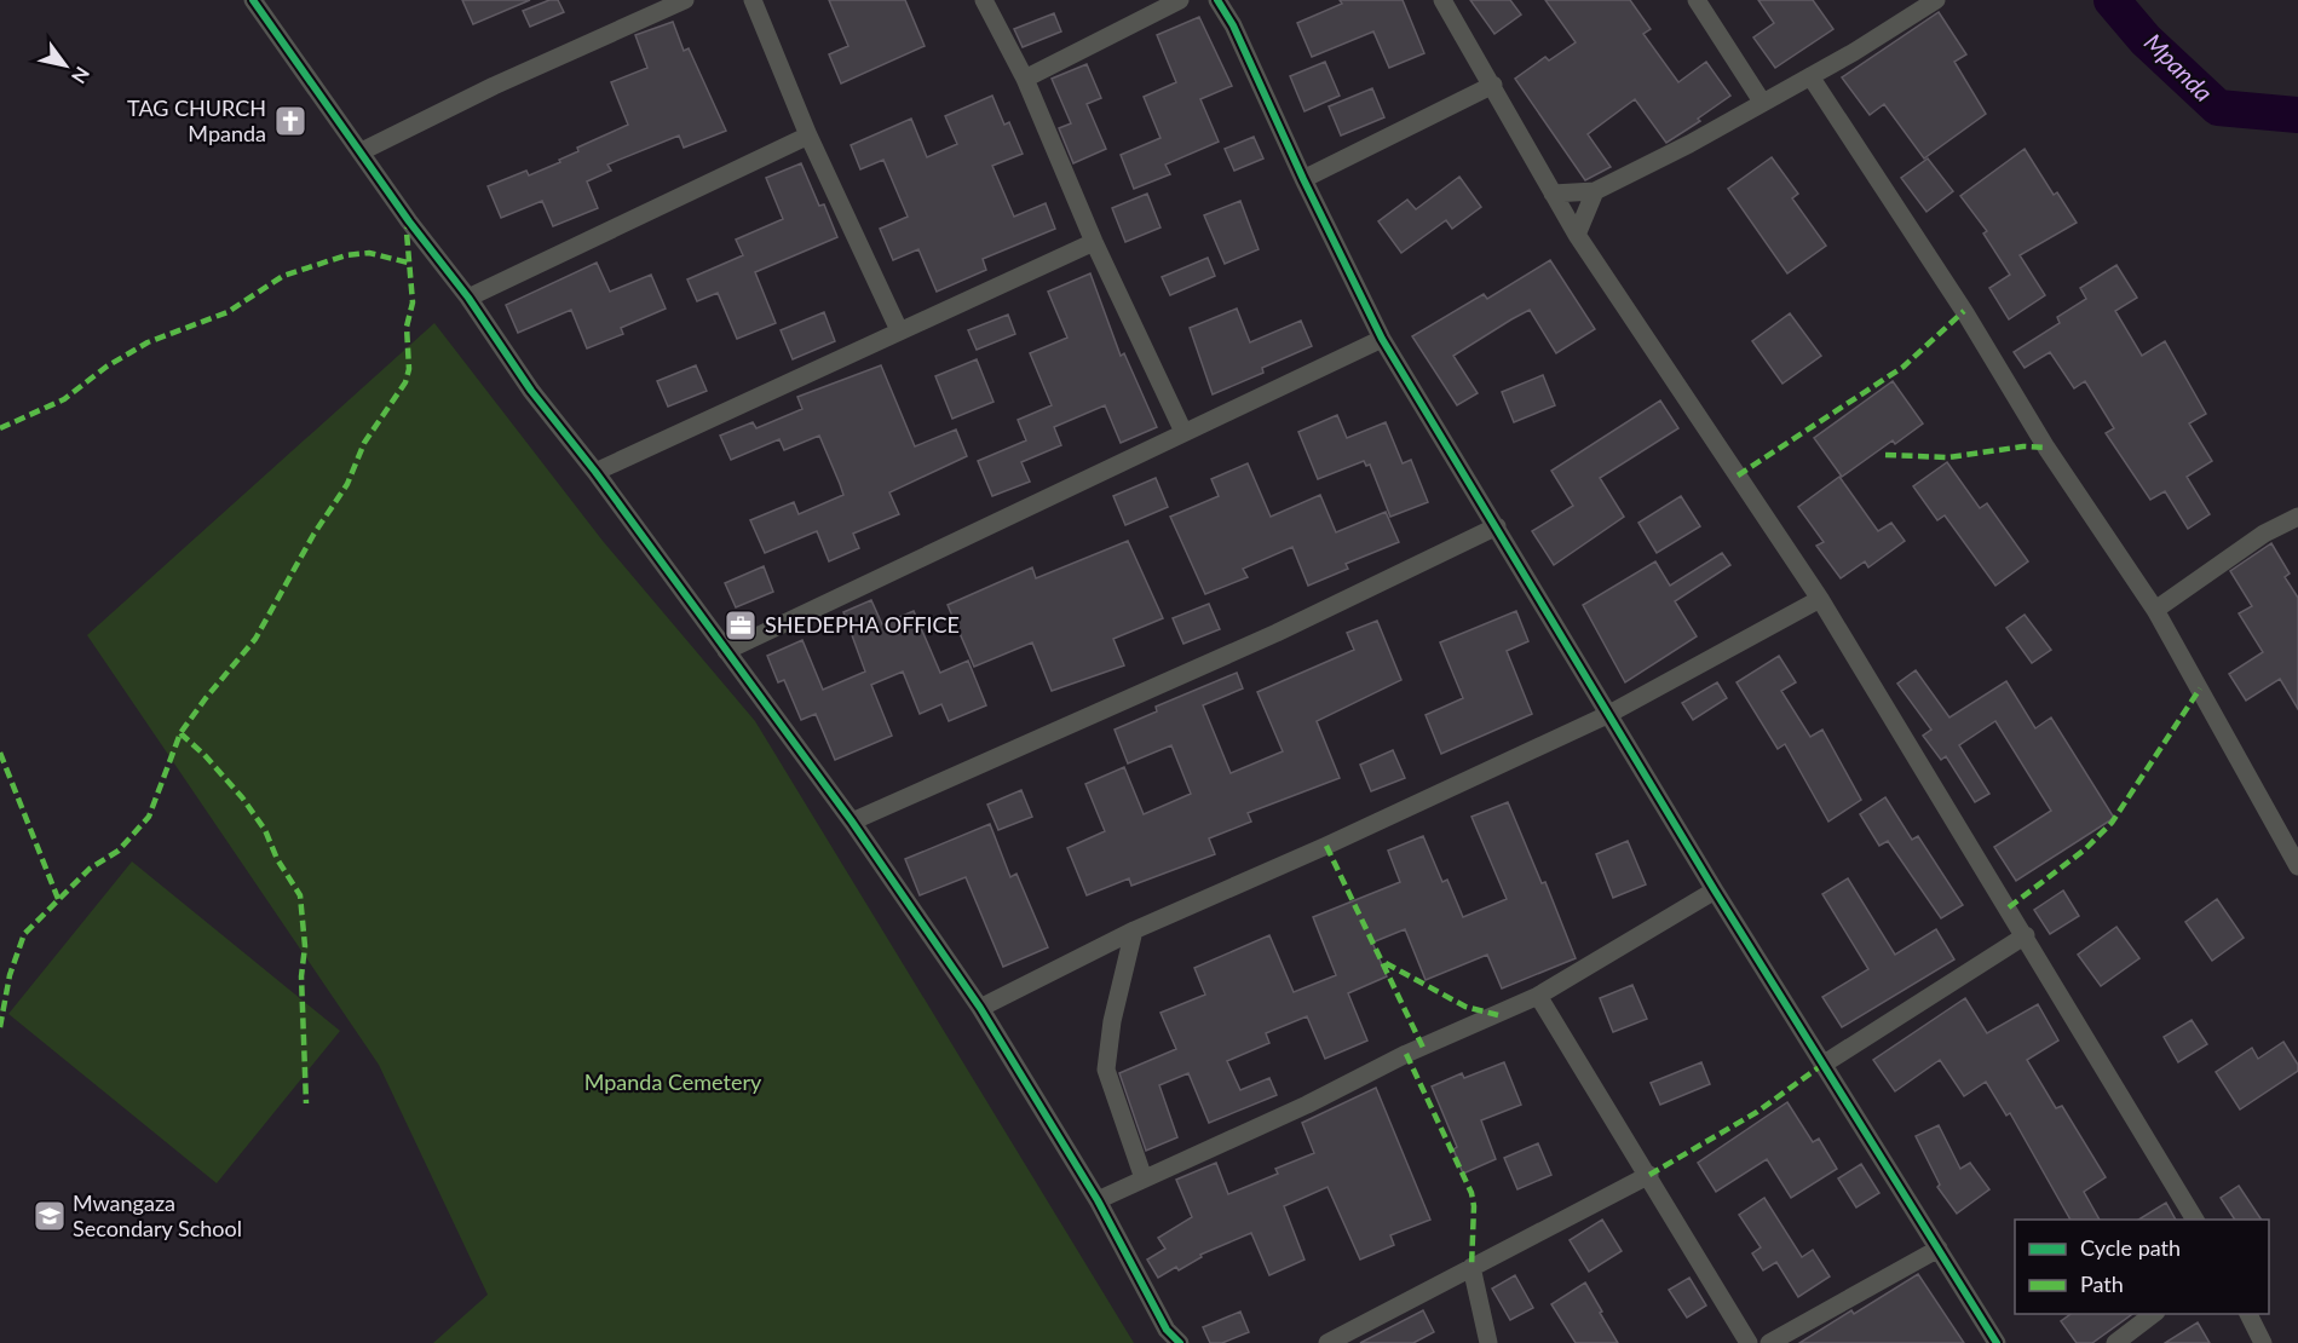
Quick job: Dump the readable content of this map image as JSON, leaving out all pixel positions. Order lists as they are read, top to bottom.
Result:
{
  "water": ["Mpanda"],
  "parks": ["Mpanda Cemetery"],
  "places": {
    "church": ["TAG CHURCH Mpanda"],
    "office": ["SHEDEPHA OFFICE"],
    "school or university": ["Mwangaza Secondary School"]
  },
  "legend": ["Cycle path", "Path"],
  "north": "bottom right"
}
